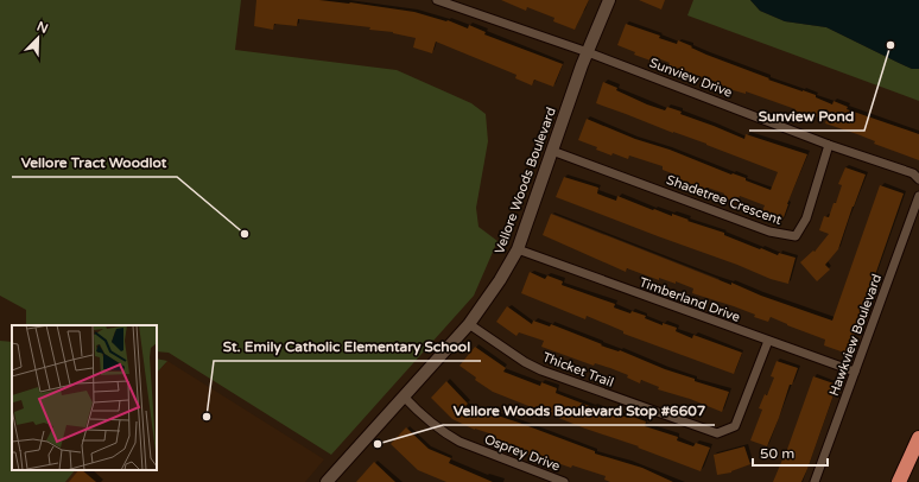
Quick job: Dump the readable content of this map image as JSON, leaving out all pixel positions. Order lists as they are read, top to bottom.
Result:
{
  "streets": {
    "street": [
      "Sunview Drive",
      "Vellore Woods Boulevard",
      "Shadetree Crescent",
      "Timberland Drive",
      "Hawkview Boulevard",
      "Thicket Trail",
      "Osprey Drive"
    ]
  },
  "crossings": [
    ["Sunview Drive", "Vellore Woods Boulevard"],
    ["Sunview Drive", "Shadetree Crescent"],
    ["Vellore Woods Boulevard", "Shadetree Crescent"],
    ["Vellore Woods Boulevard", "Timberland Drive"],
    ["Vellore Woods Boulevard", "Thicket Trail"],
    ["Vellore Woods Boulevard", "Osprey Drive"],
    ["Timberland Drive", "Hawkview Boulevard"],
    ["Timberland Drive", "Thicket Trail"]
  ],
  "places": [
    "Sunview Pond",
    "Vellore Tract Woodlot",
    "St. Emily Catholic Elementary School",
    "Vellore Woods Boulevard Stop #6607"
  ],
  "scale_bar": "50 m",
  "north": "top right"
}
